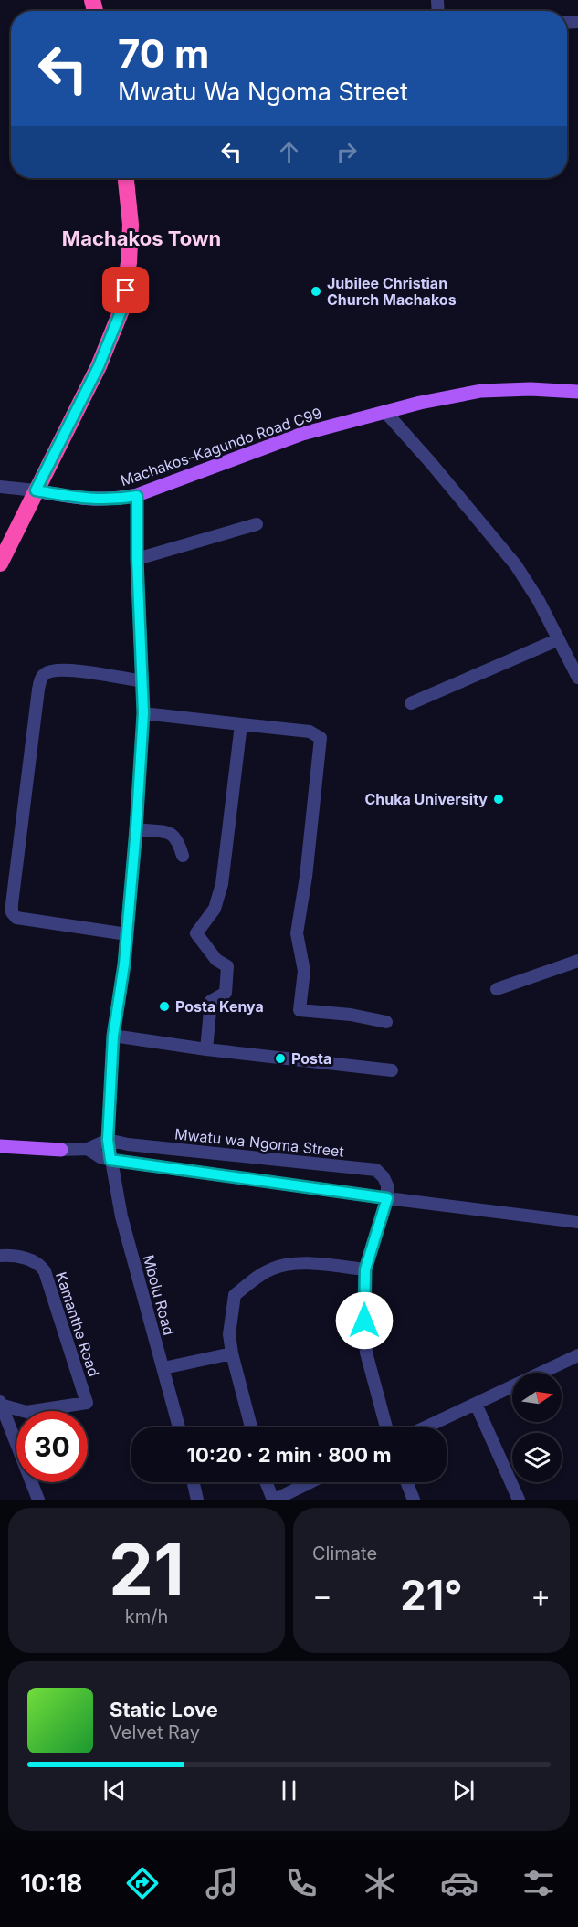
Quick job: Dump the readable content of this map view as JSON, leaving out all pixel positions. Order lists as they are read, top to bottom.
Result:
{
  "streets": {
    "main road": ["Machakos-Kagundo Road C99"],
    "street": ["Mwatu wa Ngoma Street", "Mbolu Road", "Kamanthe Road"]
  },
  "crossings": [
    ["Machakos-Kagundo Road C99", "Mbolu Road"],
    ["Mwatu wa Ngoma Street", "Mbolu Road"]
  ],
  "districts": ["Machakos Town"],
  "places": [
    "Jubilee Christian Church Machakos",
    "Chuka University",
    "Posta Kenya",
    "Posta"
  ],
  "north": "right",
  "page": {
    "turn": ["70 m", "Mwatu Wa Ngoma Street"],
    "limit": "30",
    "trip": "10:20 · 2 min · 800 m",
    "tile": [
      ["21", "km/h"],
      "Climate"
    ],
    "heat": ["−", "21°", "+"],
    "song": ["Static Love", "Velvet Ray"],
    "tabs": "10:18"
  }
}
